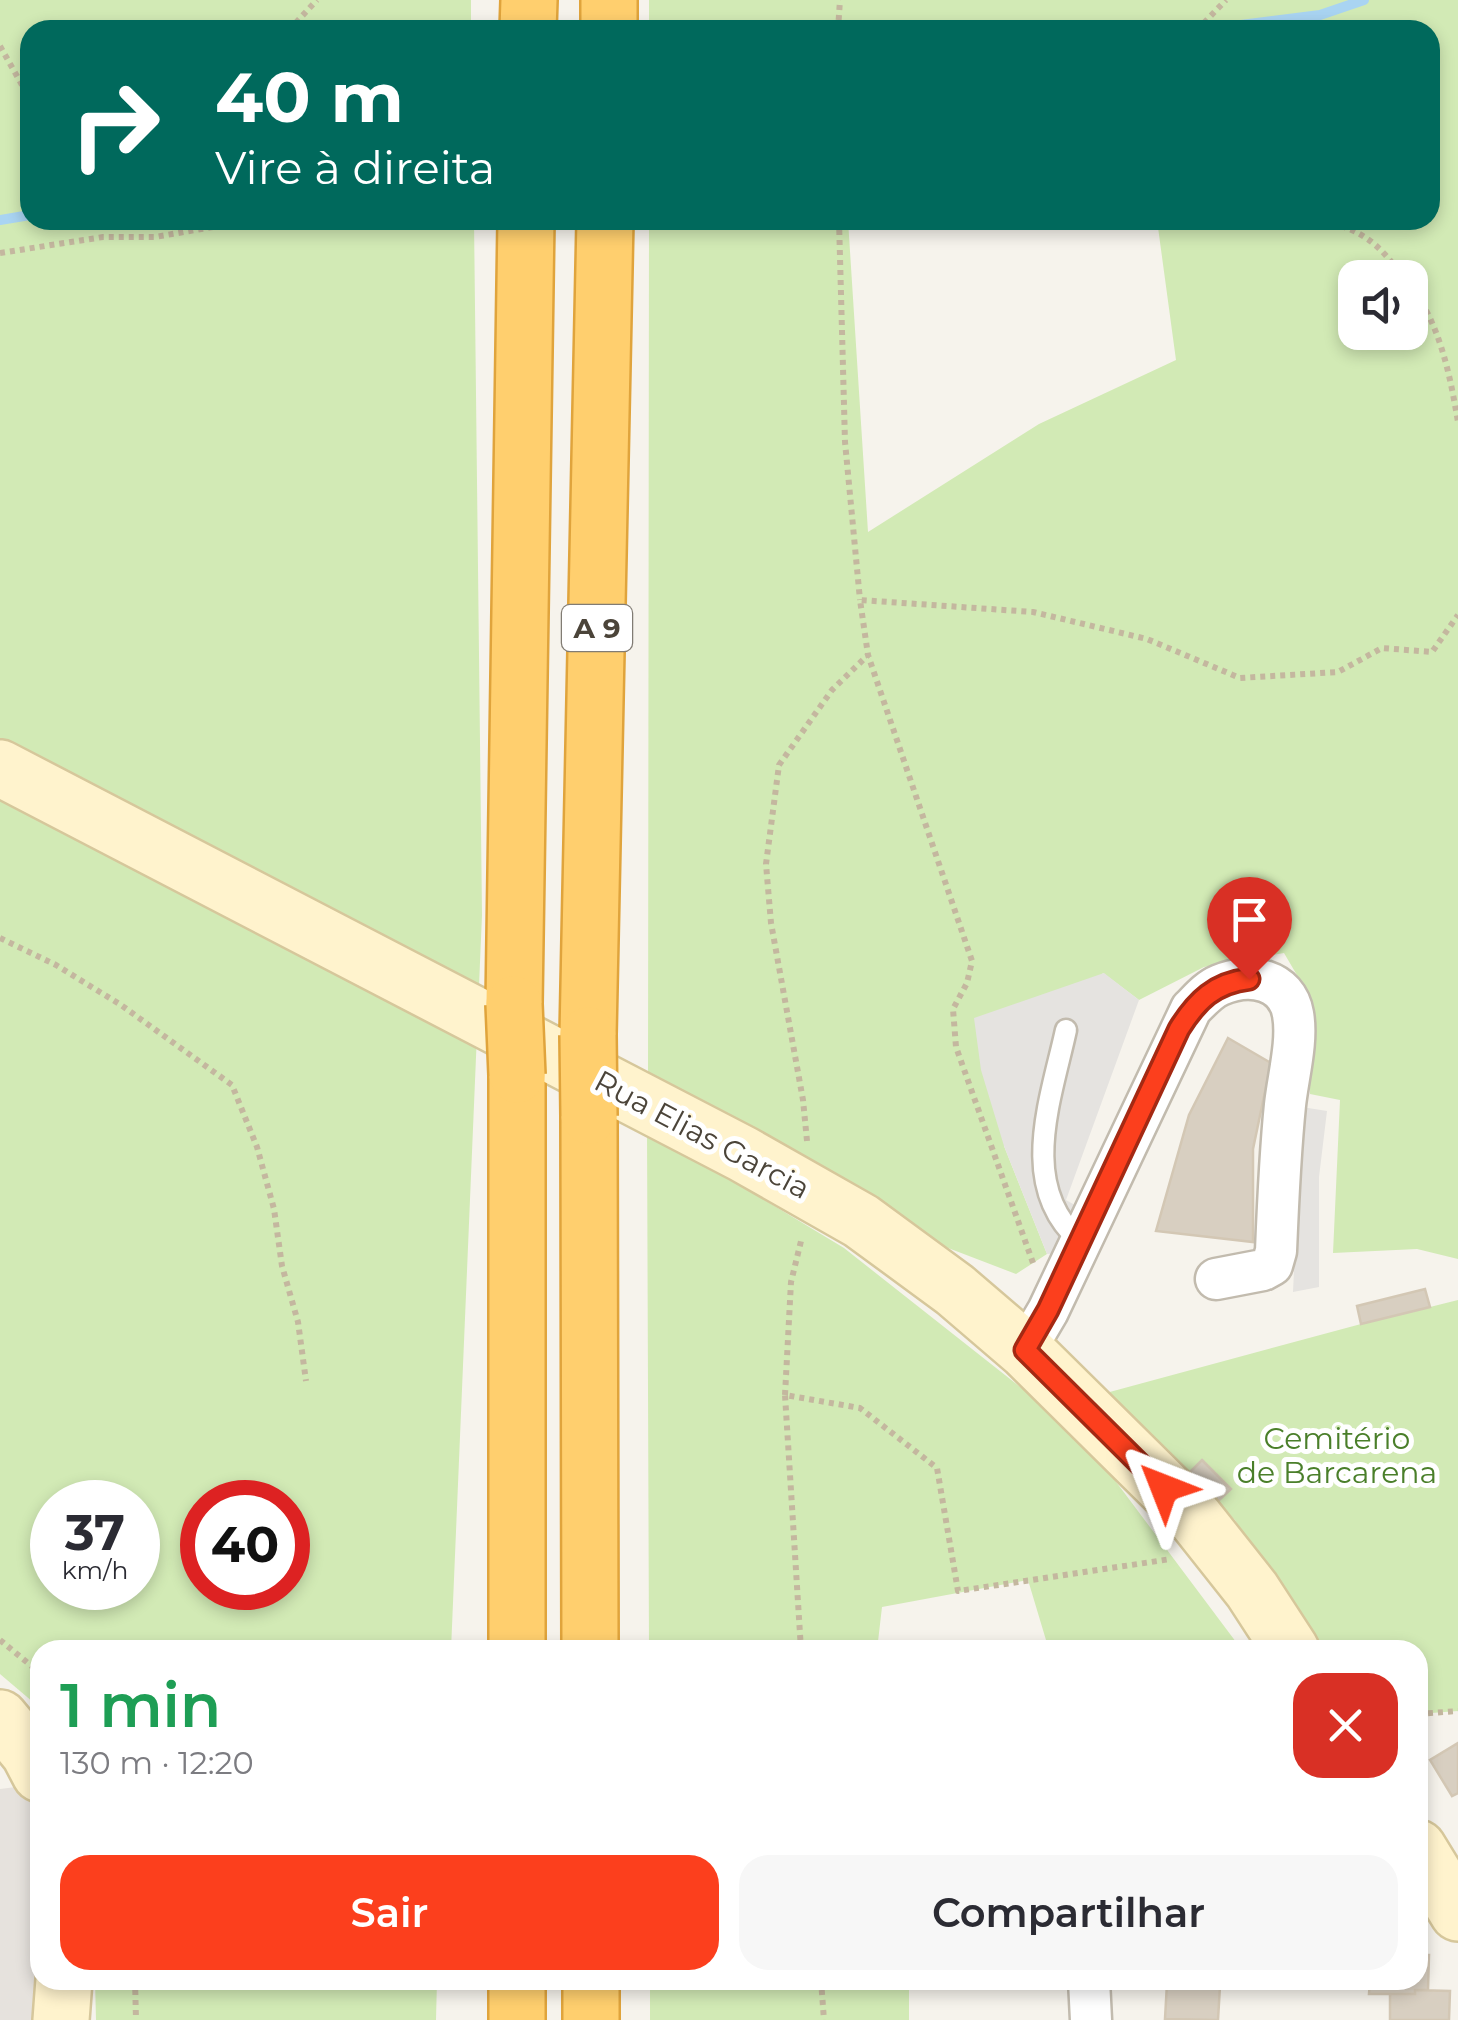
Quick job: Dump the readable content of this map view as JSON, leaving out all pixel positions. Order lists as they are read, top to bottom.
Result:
{
  "streets": {
    "highway": ["A 9"],
    "street": ["Rua Elias Garcia"]
  },
  "parks": ["Cemitério de Barcarena"],
  "page": {
    "turn": ["40 m", "Vire à direita"],
    "speed": "37 km/h",
    "limit": "40",
    "heading": ["1 min", "130 m · 12:20"],
    "buttons": ["Sair", "Compartilhar"]
  }
}
